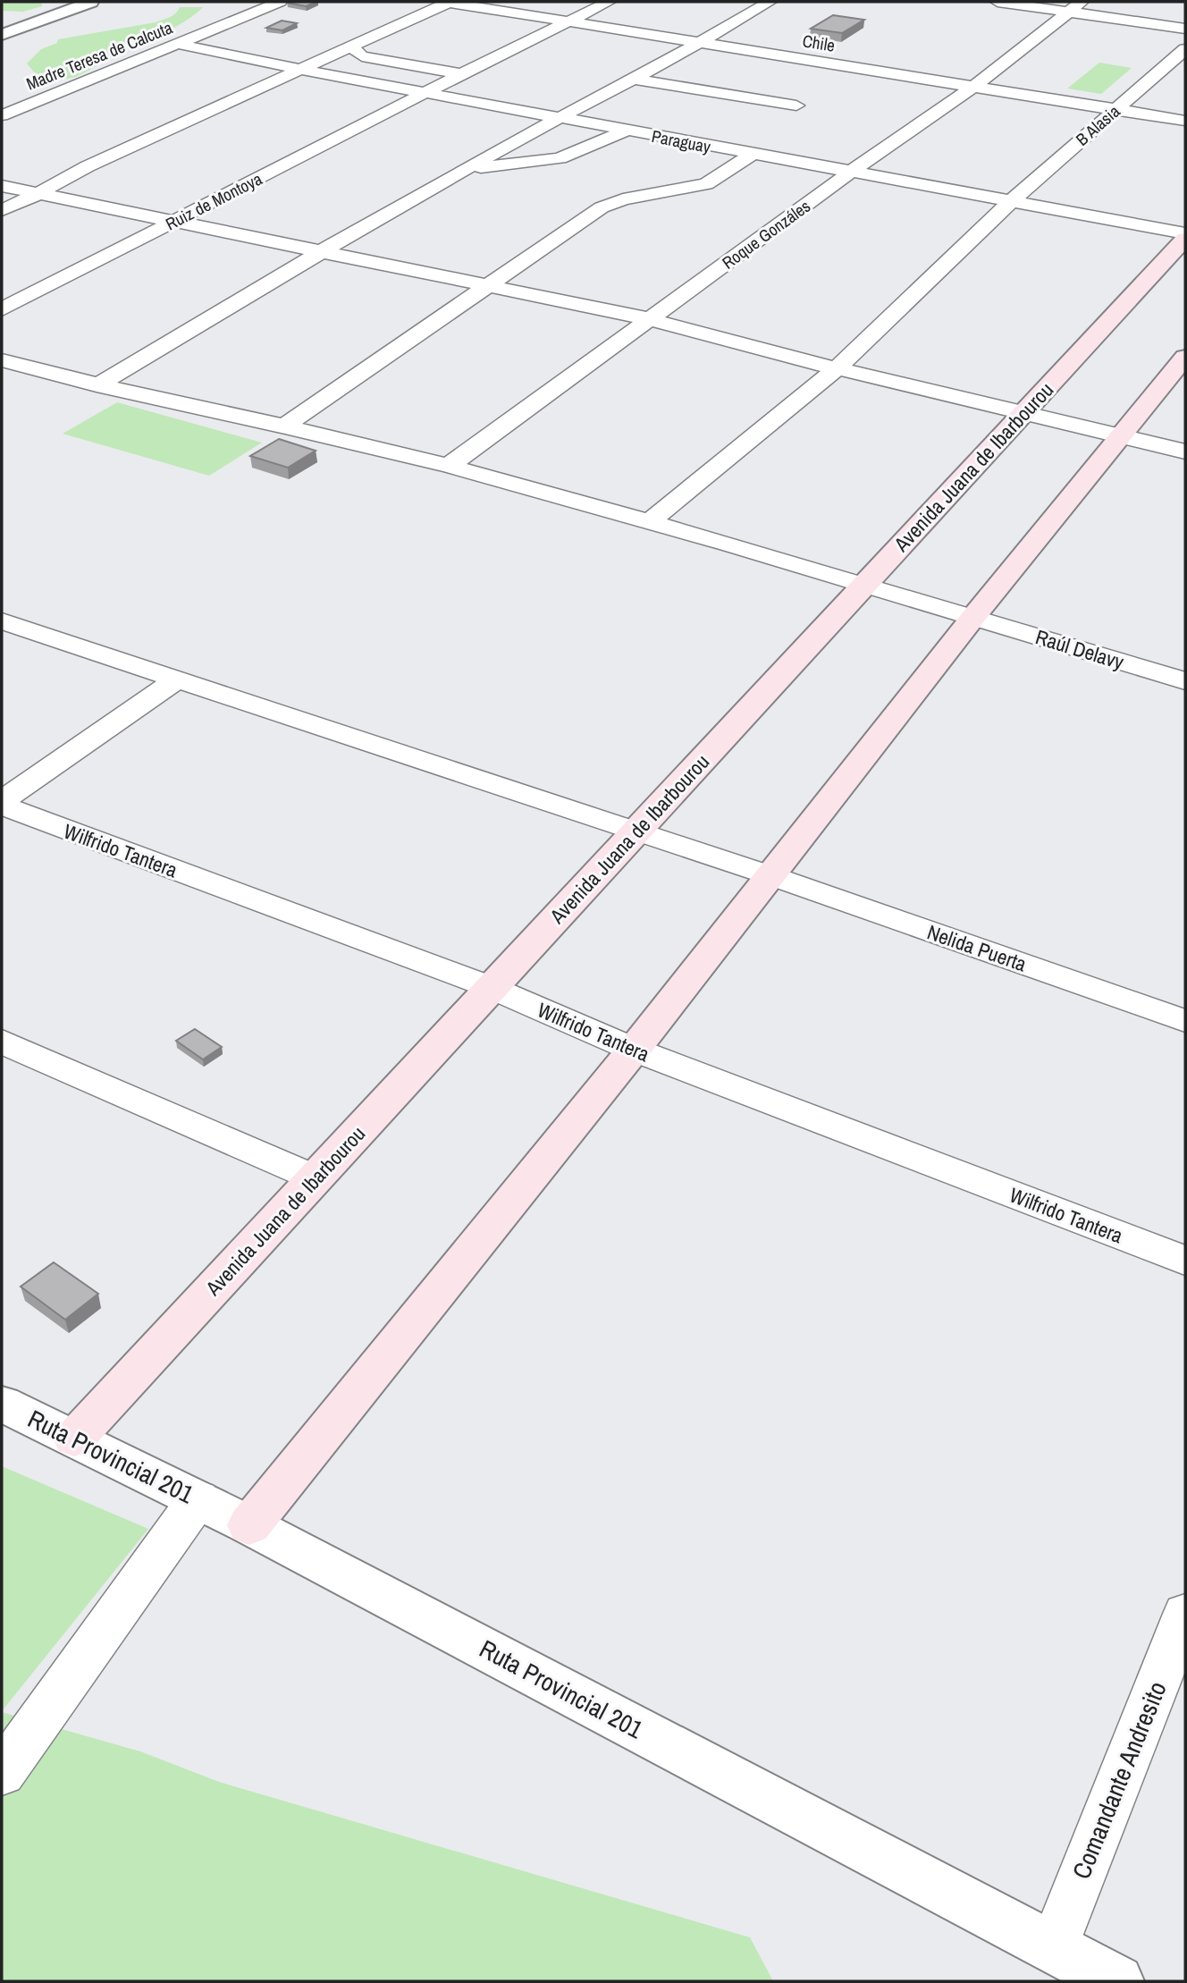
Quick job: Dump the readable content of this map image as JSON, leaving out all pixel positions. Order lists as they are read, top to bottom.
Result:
{
  "streets": {
    "main road": ["Avenida Juana de Ibarbourou"],
    "street": [
      "Chile",
      "Madre Teresa de Calcuta",
      "B Alasia",
      "Paraguay",
      "Ruiz de Montoya",
      "Roque Gonzáles",
      "Raúl Delavy",
      "Wilfrido Tantera",
      "Nelida Puerta",
      "Ruta Provincial 201",
      "Comandante Andresito"
    ]
  },
  "crossings": [
    ["Chile", "B Alasia"],
    ["Chile", "Ruiz de Montoya"],
    ["Chile", "Roque Gonzáles"],
    ["Madre Teresa de Calcuta", "Paraguay"],
    ["B Alasia", "Paraguay"],
    ["B Alasia", "Raúl Delavy"],
    ["Paraguay", "Ruiz de Montoya"],
    ["Paraguay", "Roque Gonzáles"],
    ["Roque Gonzáles", "Raúl Delavy"],
    ["Avenida Juana de Ibarbourou", "Raúl Delavy"],
    ["Avenida Juana de Ibarbourou", "Wilfrido Tantera"],
    ["Avenida Juana de Ibarbourou", "Nelida Puerta"],
    ["Avenida Juana de Ibarbourou", "Ruta Provincial 201"],
    ["Ruta Provincial 201", "Comandante Andresito"]
  ]
}
